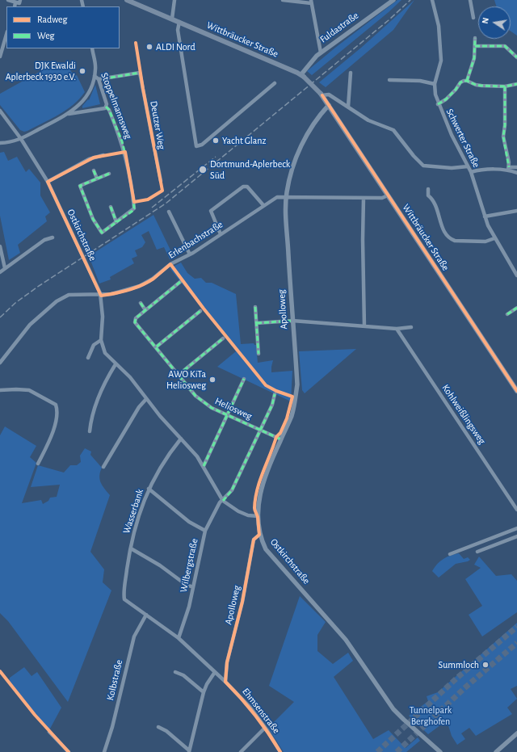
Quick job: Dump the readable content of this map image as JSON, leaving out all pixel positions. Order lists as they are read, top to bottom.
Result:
{
  "streets": {
    "main road": ["Wittbräucker Straße"],
    "street": [
      "Fuldastraße",
      "Stoppelmannsweg",
      "Deutzer Weg",
      "Schwerter Straße",
      "Ostkirchstraße",
      "Erlenbachstraße",
      "Apolloweg",
      "Heliosweg",
      "Kohlweißlingsweg",
      "Wasserbank",
      "Wilbergstraße",
      "Kolbstraße",
      "Ehmsenstraße"
    ]
  },
  "crossings": [
    ["Fuldastraße", "Wittbräucker Straße"],
    ["Wittbräucker Straße", "Erlenbachstraße"],
    ["Wittbräucker Straße", "Apolloweg"],
    ["Stoppelmannsweg", "Deutzer Weg"],
    ["Ostkirchstraße", "Erlenbachstraße"],
    ["Ostkirchstraße", "Apolloweg"],
    ["Ostkirchstraße", "Wasserbank"],
    ["Ostkirchstraße", "Wilbergstraße"],
    ["Erlenbachstraße", "Apolloweg"],
    ["Apolloweg", "Heliosweg"],
    ["Apolloweg", "Ehmsenstraße"],
    ["Heliosweg", "Wilbergstraße"],
    ["Wasserbank", "Ehmsenstraße"],
    ["Wilbergstraße", "Ehmsenstraße"],
    ["Kolbstraße", "Ehmsenstraße"]
  ],
  "parks": ["Tunnelpark Berghofen"],
  "places": [
    "ALDI Nord",
    "DJK Ewaldi Aplerbeck 1930 e.V.",
    "Yacht Glanz",
    "Dortmund-Aplerbeck Süd",
    "AWO KiTa Heliosweg",
    "Summloch"
  ],
  "legend": ["Radweg", "Weg"],
  "north": "left"
}
